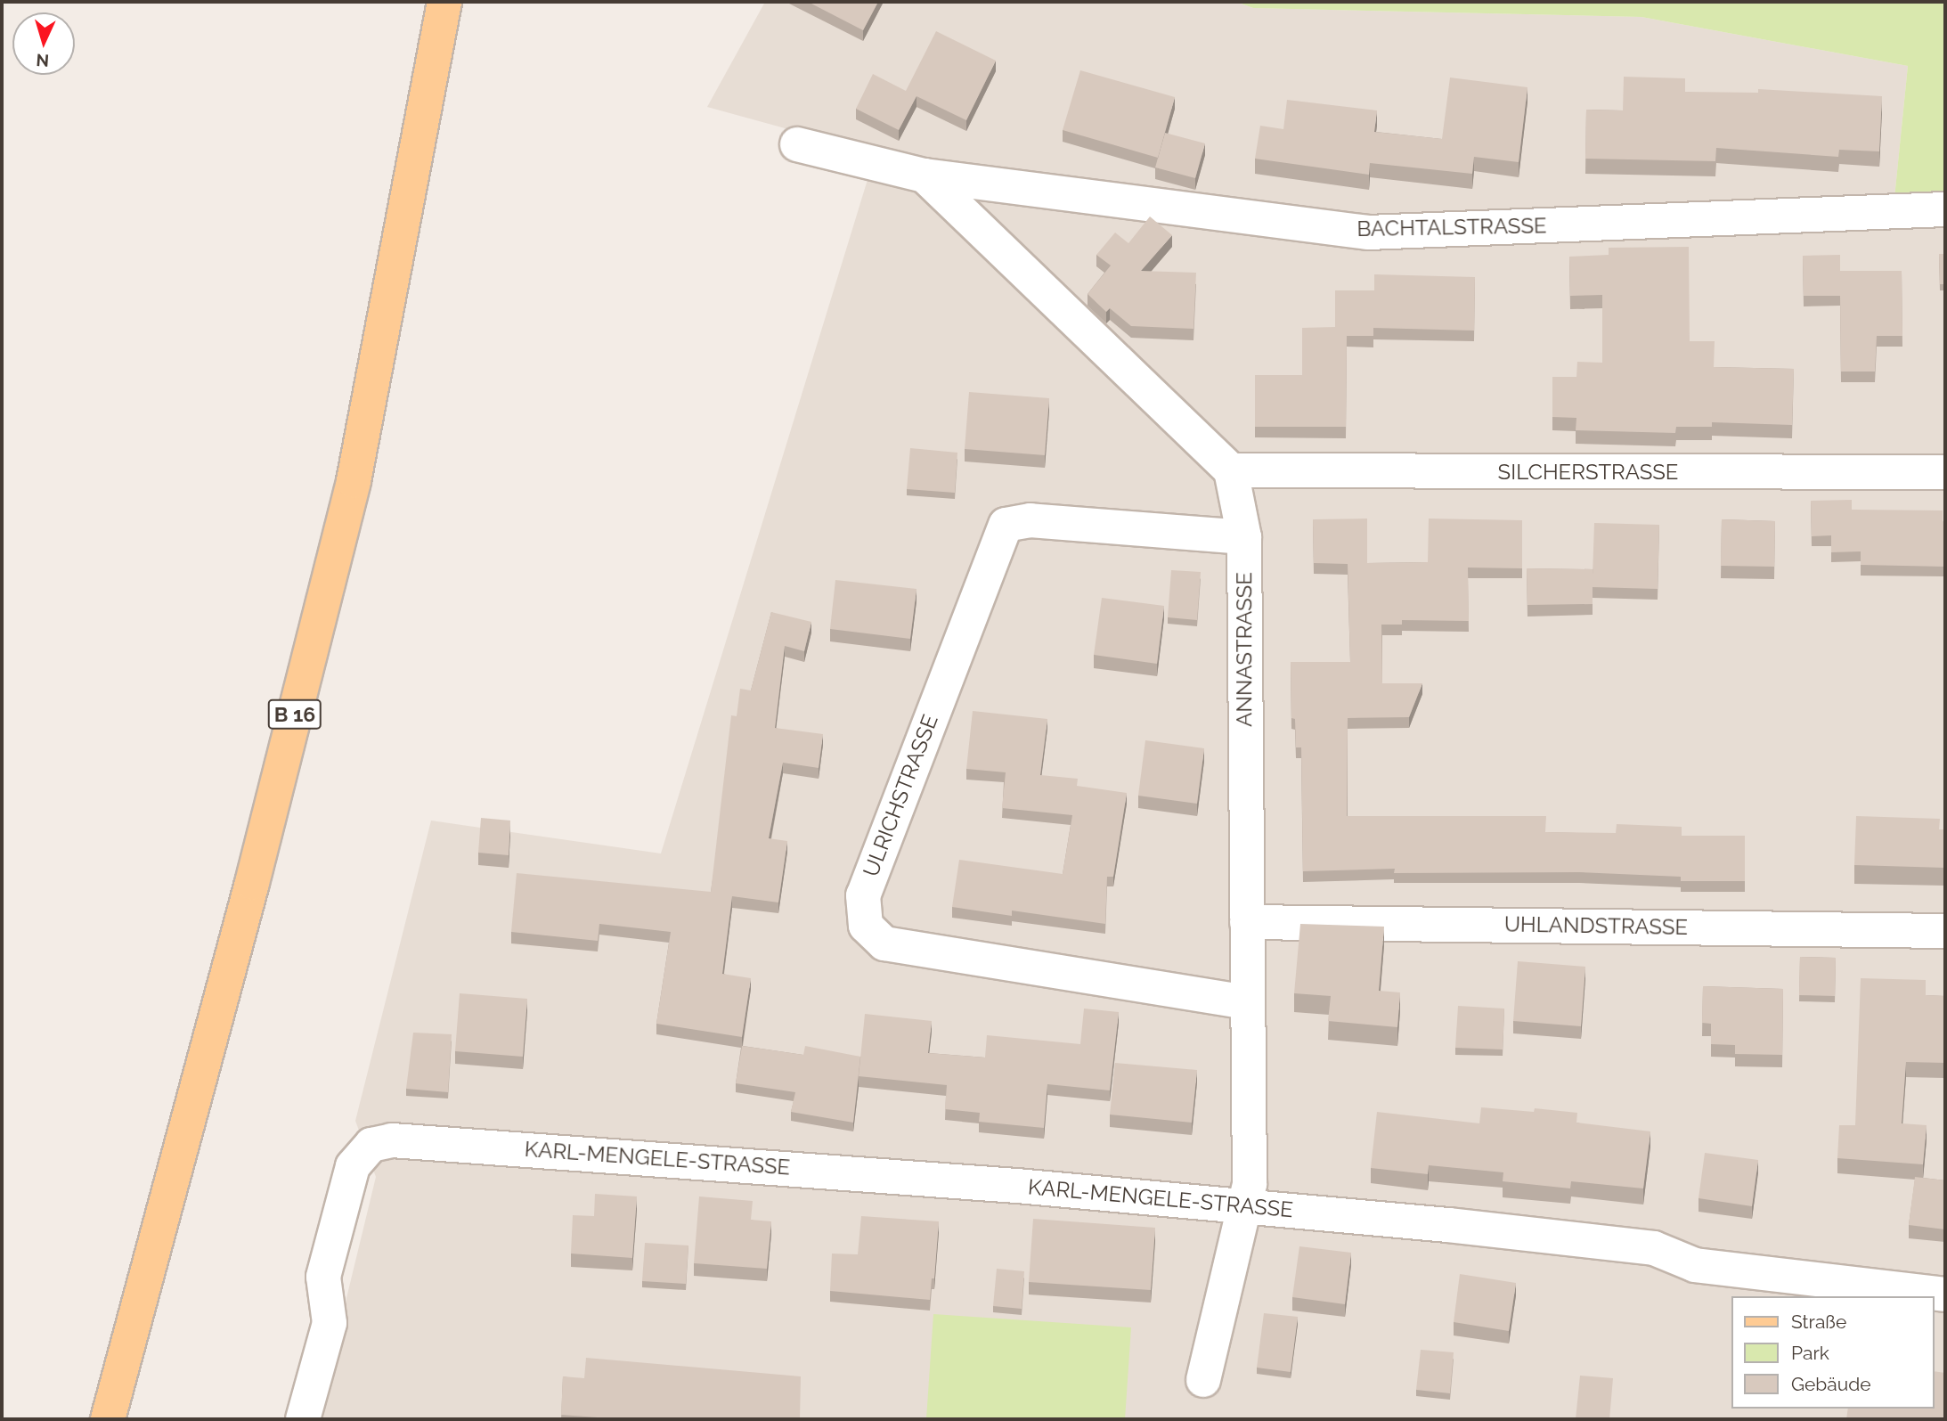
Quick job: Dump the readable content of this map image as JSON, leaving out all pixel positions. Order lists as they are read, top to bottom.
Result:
{
  "streets": {
    "main road": ["B 16"],
    "street": [
      "BACHTALSTRASSE",
      "SILCHERSTRASSE",
      "ANNASTRASSE",
      "ULRICHSTRASSE",
      "UHLANDSTRASSE",
      "KARL-MENGELE-STRASSE"
    ]
  },
  "crossings": [
    ["SILCHERSTRASSE", "ANNASTRASSE"],
    ["ANNASTRASSE", "ULRICHSTRASSE"],
    ["ANNASTRASSE", "UHLANDSTRASSE"],
    ["ANNASTRASSE", "KARL-MENGELE-STRASSE"]
  ],
  "legend": ["Straße", "Park", "Gebäude"],
  "north": "bottom"
}
